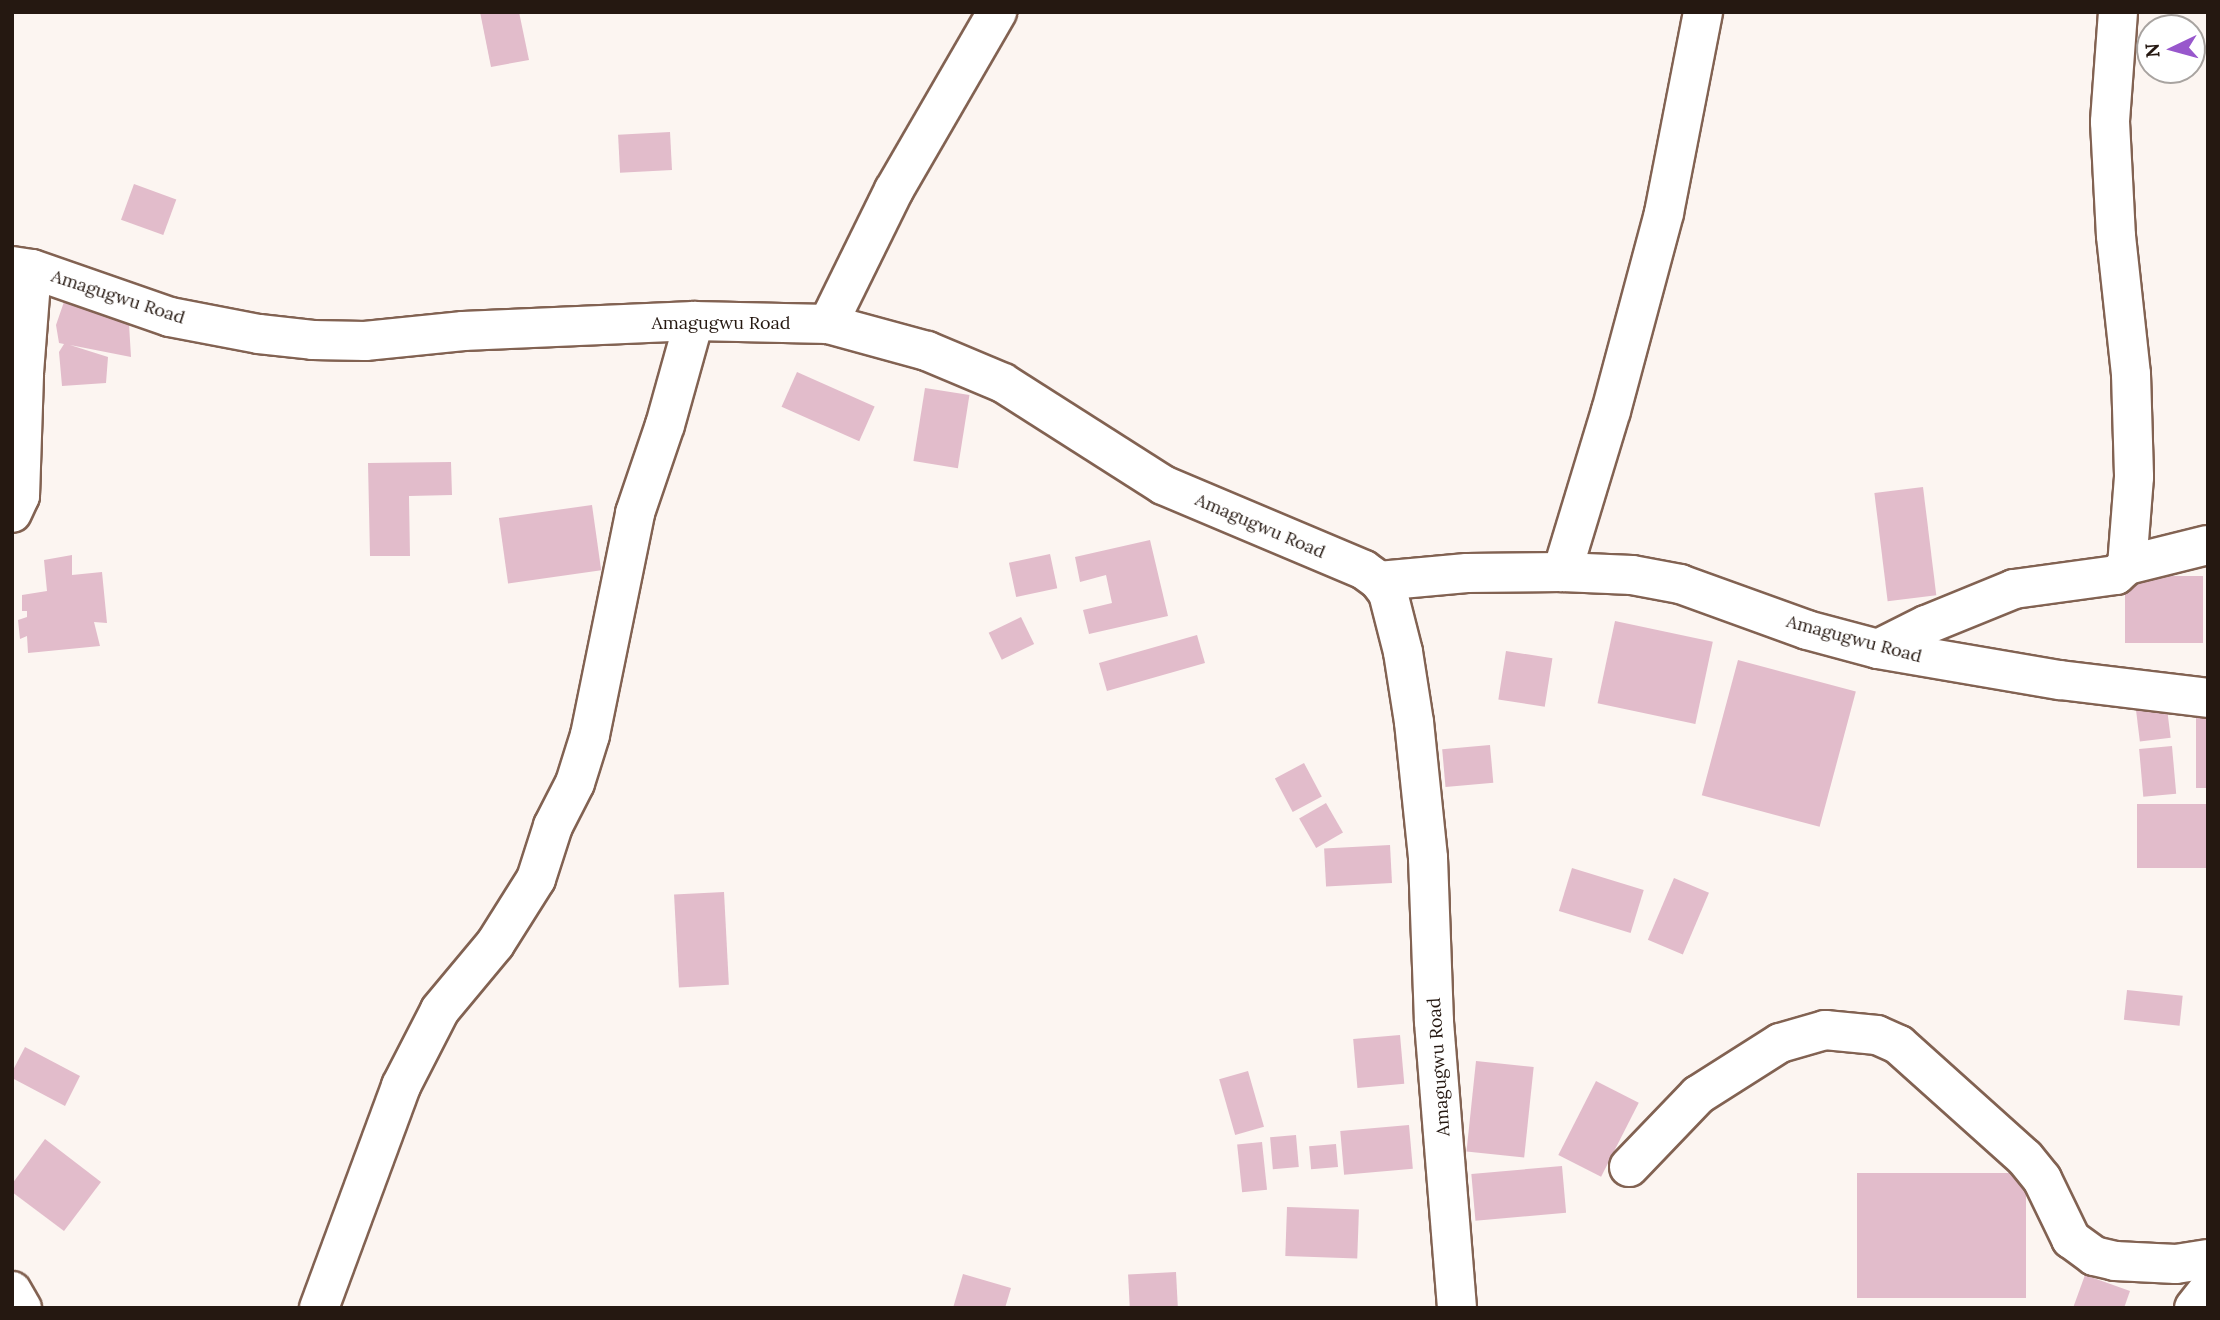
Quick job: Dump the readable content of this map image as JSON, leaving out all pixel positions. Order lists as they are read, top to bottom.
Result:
{
  "streets": {
    "street": ["Amagugwu Road"]
  },
  "north": "left"
}
